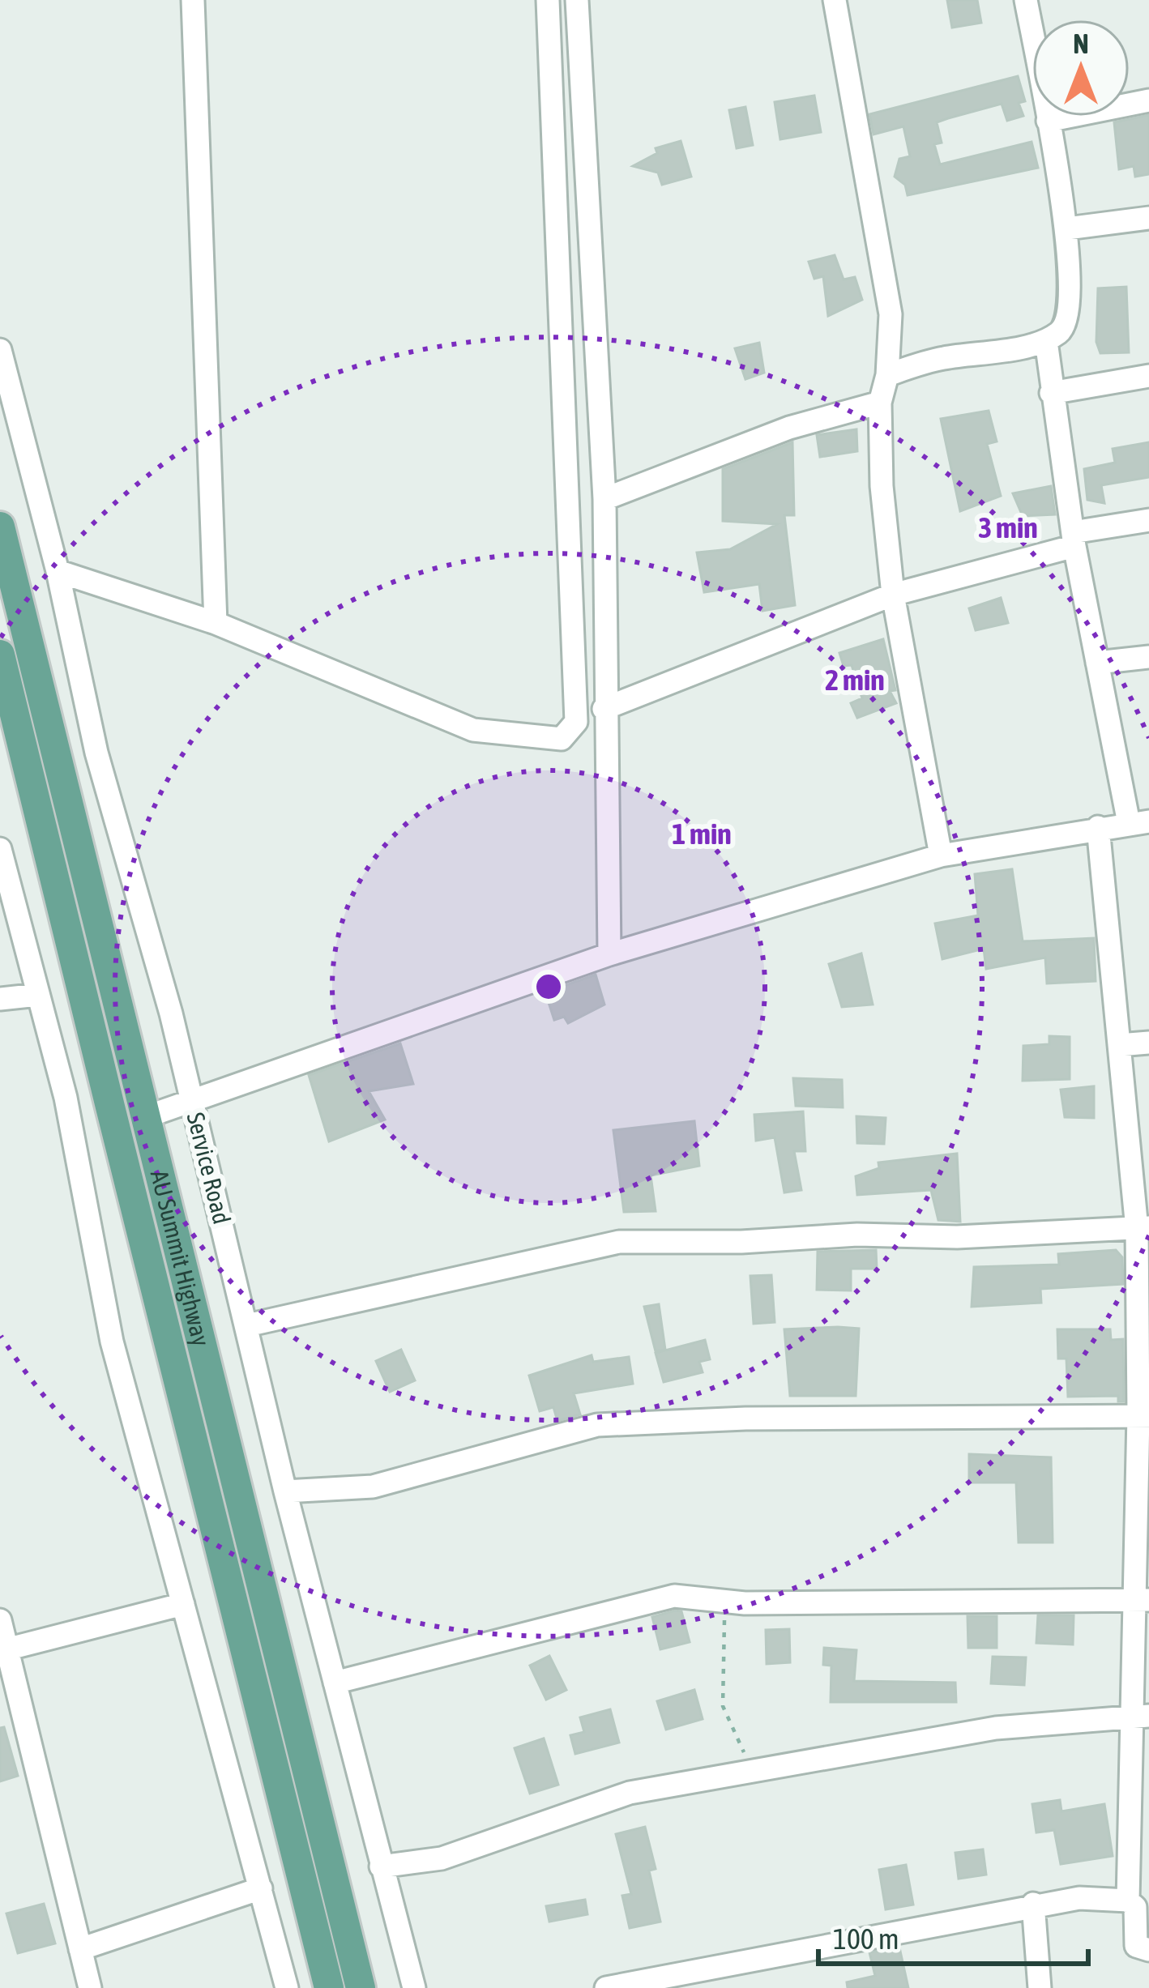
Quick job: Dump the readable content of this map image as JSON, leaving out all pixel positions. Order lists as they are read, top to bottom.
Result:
{
  "streets": {
    "main road": ["AU Summit Highway"],
    "street": ["Service Road"]
  },
  "scale_bar": "100 m",
  "north": "top",
  "rings": ["3 min", "2 min", "1 min"]
}
